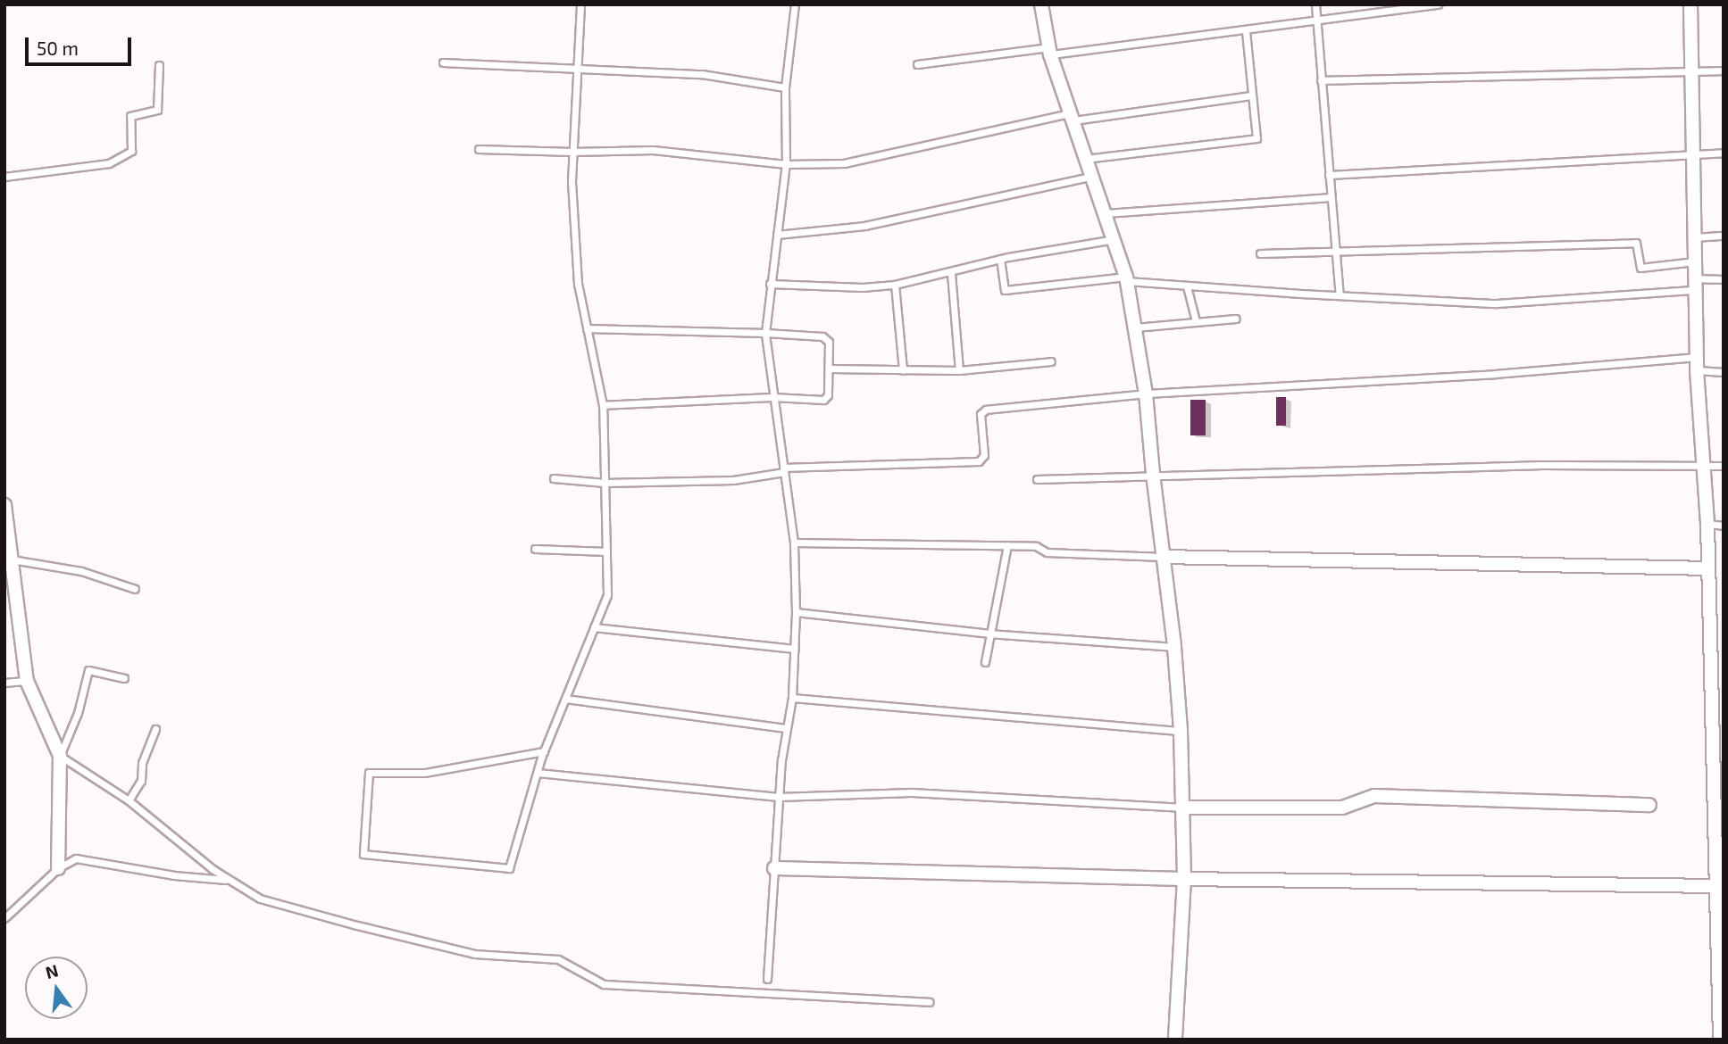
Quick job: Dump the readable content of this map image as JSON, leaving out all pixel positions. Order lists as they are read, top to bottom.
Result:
{
  "scale_bar": "50 m",
  "north": "top"
}
